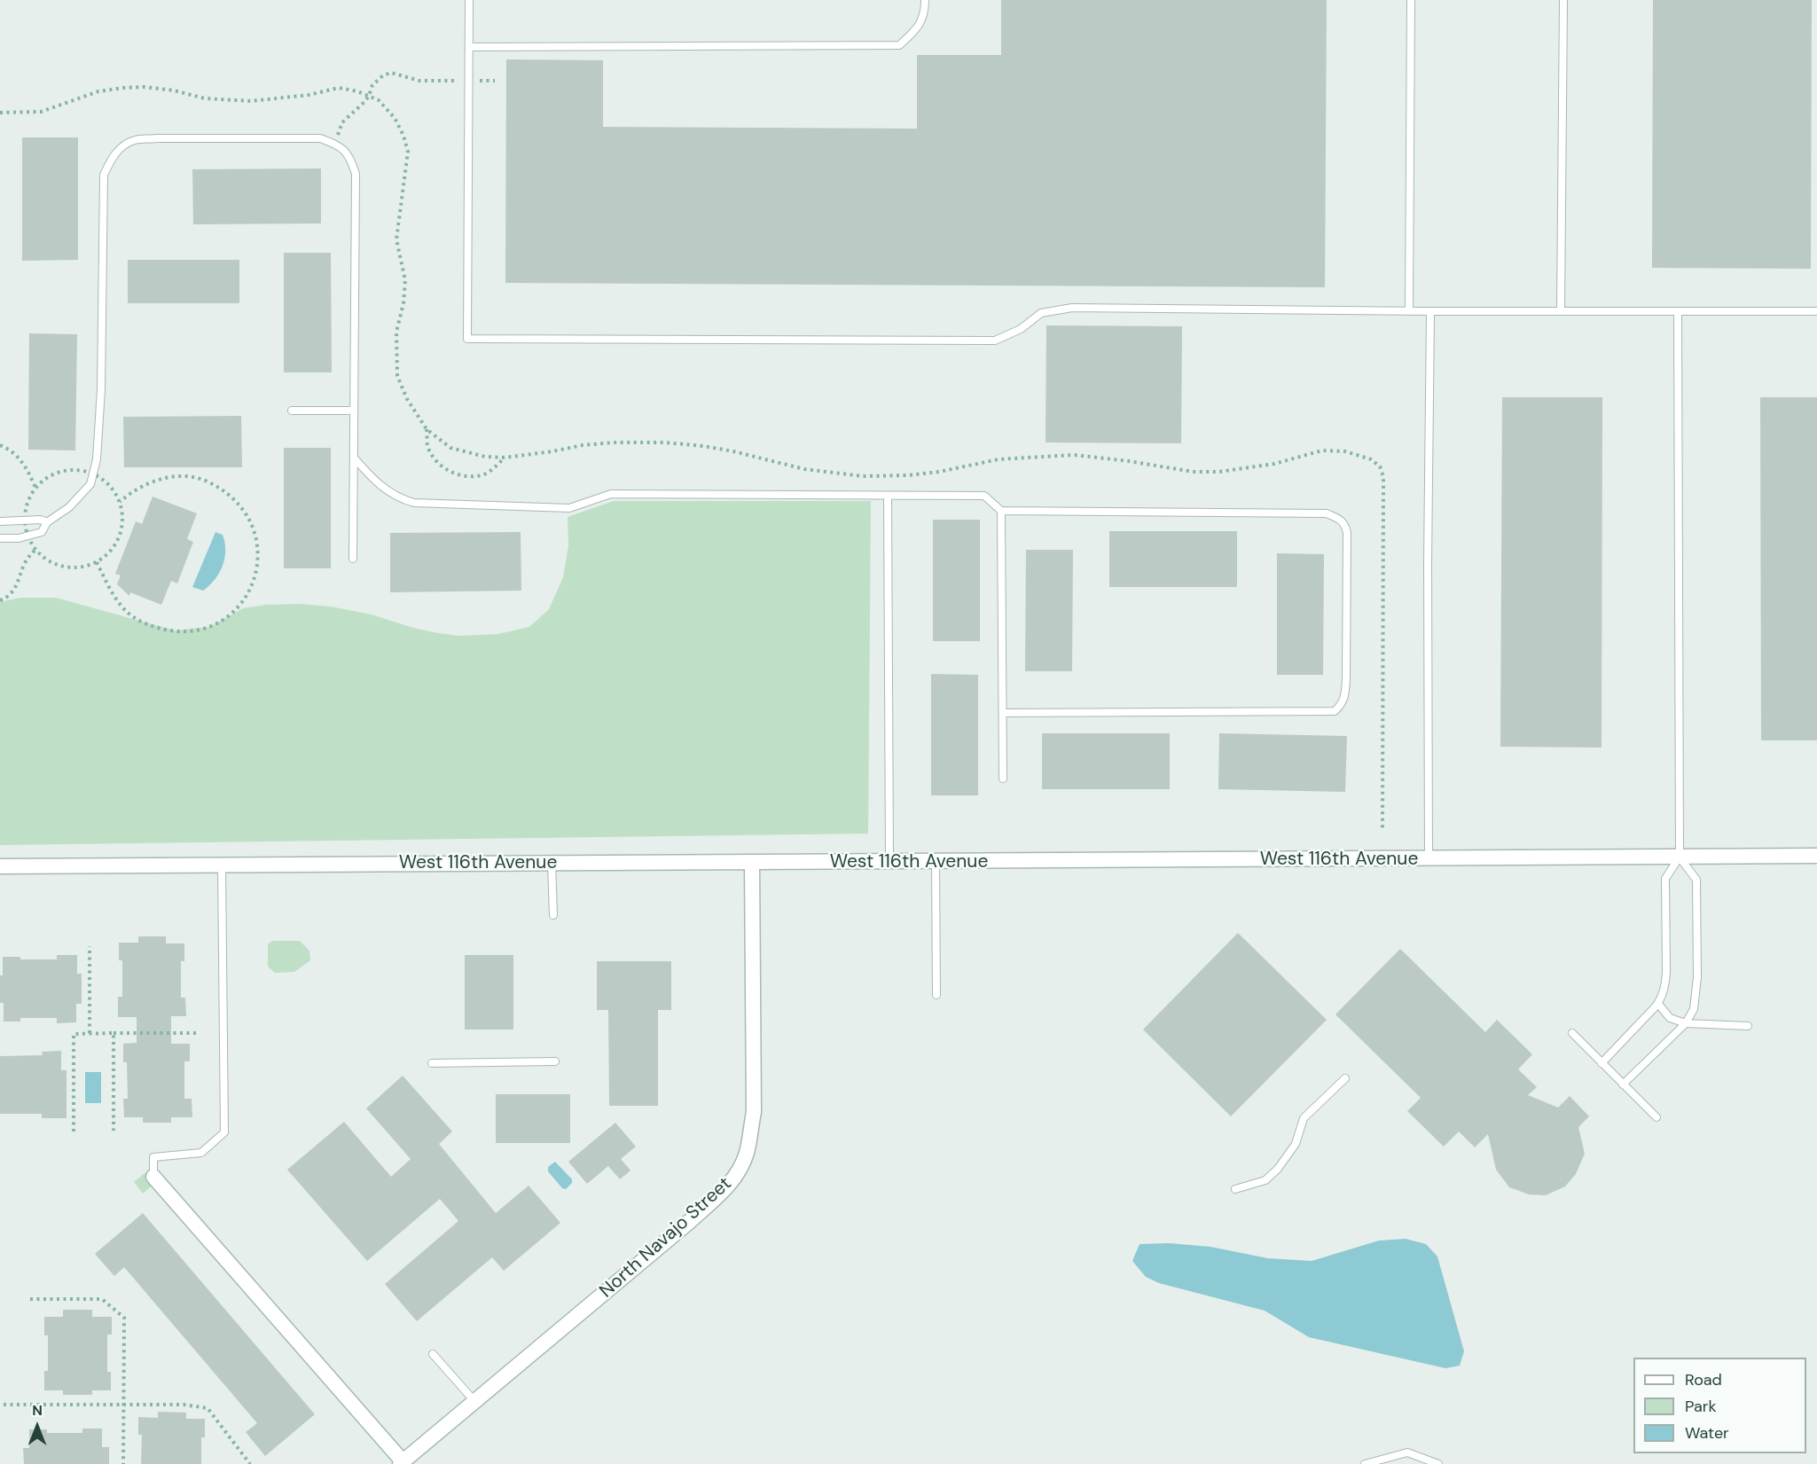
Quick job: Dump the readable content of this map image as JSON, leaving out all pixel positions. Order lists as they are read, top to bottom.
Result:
{
  "streets": {
    "street": ["West 116th Avenue", "North Navajo Street"]
  },
  "crossings": [
    ["West 116th Avenue", "North Navajo Street"]
  ],
  "legend": ["Road", "Park", "Water"],
  "north": "top"
}
